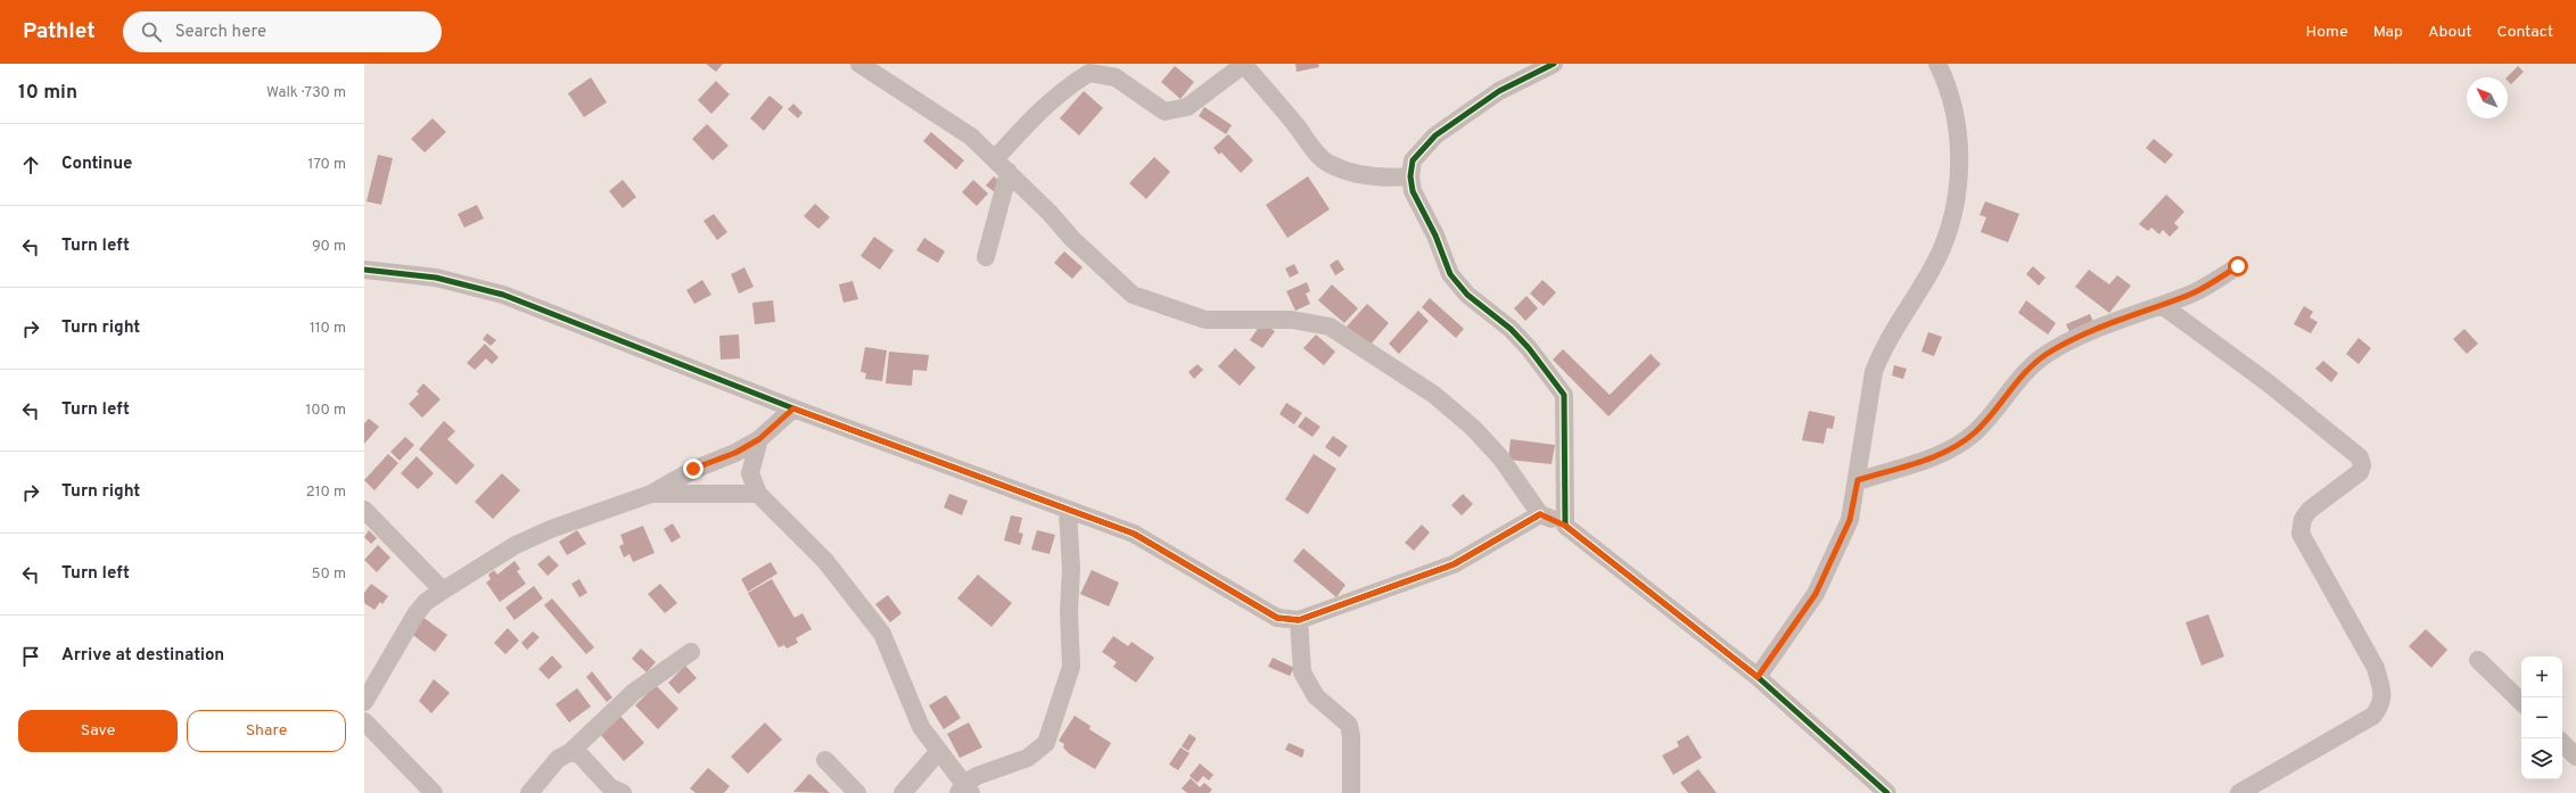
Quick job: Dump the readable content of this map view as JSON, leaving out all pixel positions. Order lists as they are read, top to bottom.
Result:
{
  "north": "top left",
  "page": {
    "header": "Pathlet",
    "search": "Search here",
    "nav": [
      "Home",
      "Map",
      "About",
      "Contact"
    ],
    "heading": ["10 min", "Walk · 730 m"],
    "list": [
      ["Continue", "170 m"],
      ["Turn left", "90 m"],
      ["Turn right", "110 m"],
      ["Turn left", "100 m"],
      ["Turn right", "210 m"],
      ["Turn left", "50 m"],
      "Arrive at destination"
    ],
    "map_buttons": ["+", "−"],
    "buttons": ["Save", "Share"]
  }
}
